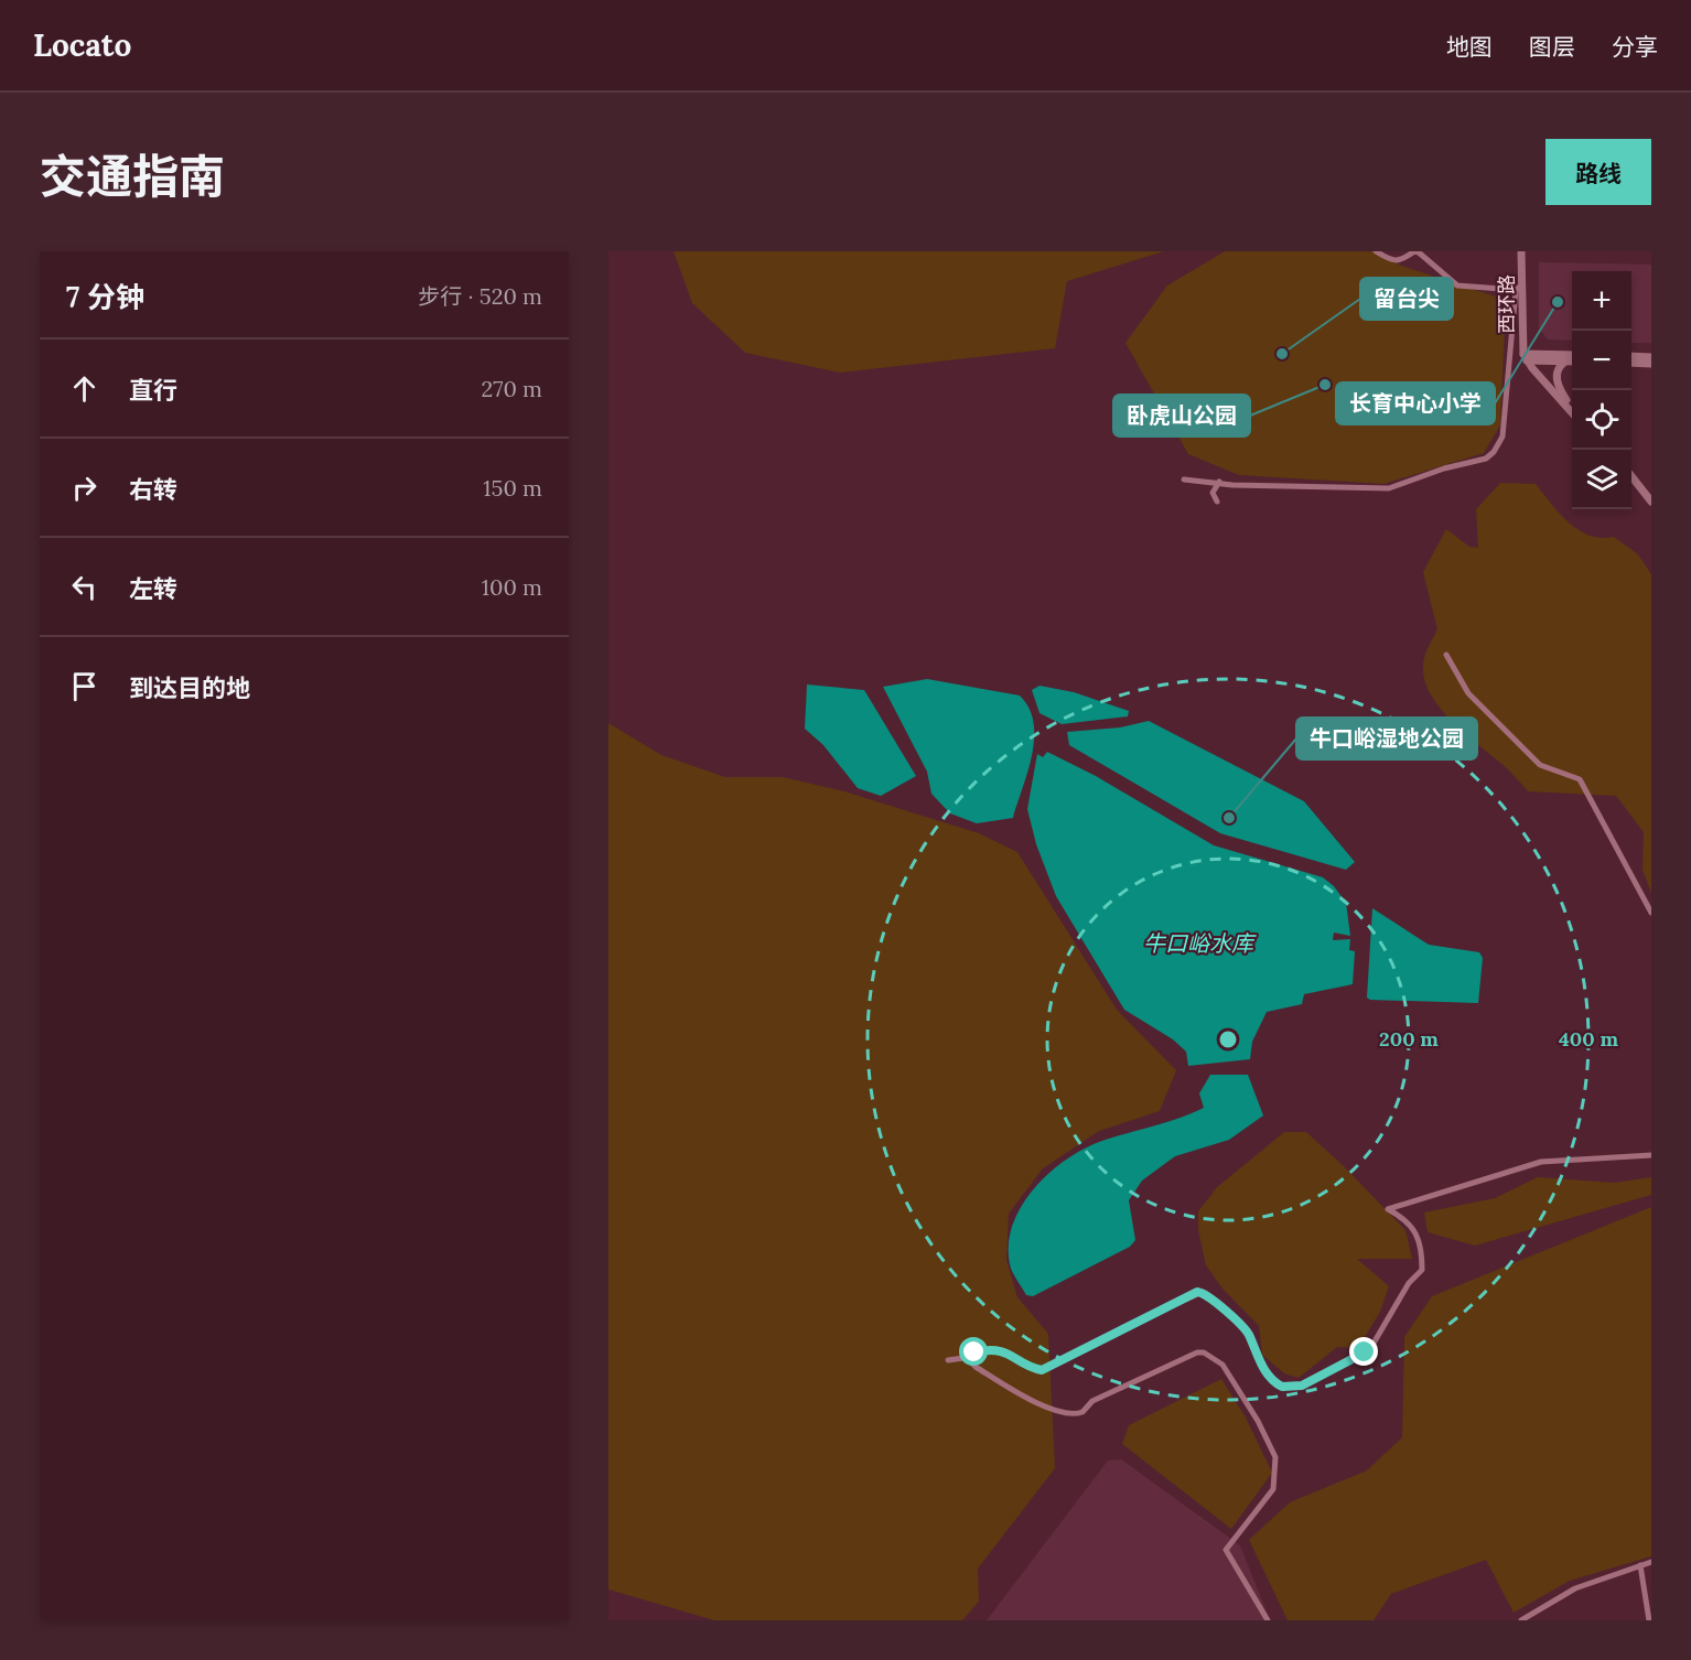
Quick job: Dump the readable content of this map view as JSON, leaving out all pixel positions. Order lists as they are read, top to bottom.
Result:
{
  "streets": {
    "main road": ["西环路"]
  },
  "water": ["牛口峪水库"],
  "places": [
    "长育中心小学",
    "留台尖",
    "卧虎山公园",
    "牛口峪湿地公园"
  ],
  "page": {
    "header": "Locato",
    "nav": ["地图", "图层", "分享"],
    "title": "交通指南",
    "buttons": "路线",
    "heading": ["7 分钟", "步行 · 520 m"],
    "map_buttons": ["+", "−"],
    "list": [
      ["直行", "270 m"],
      ["右转", "150 m"],
      ["左转", "100 m"],
      "到达目的地"
    ]
  },
  "rings": ["200 m", "400 m"]
}
